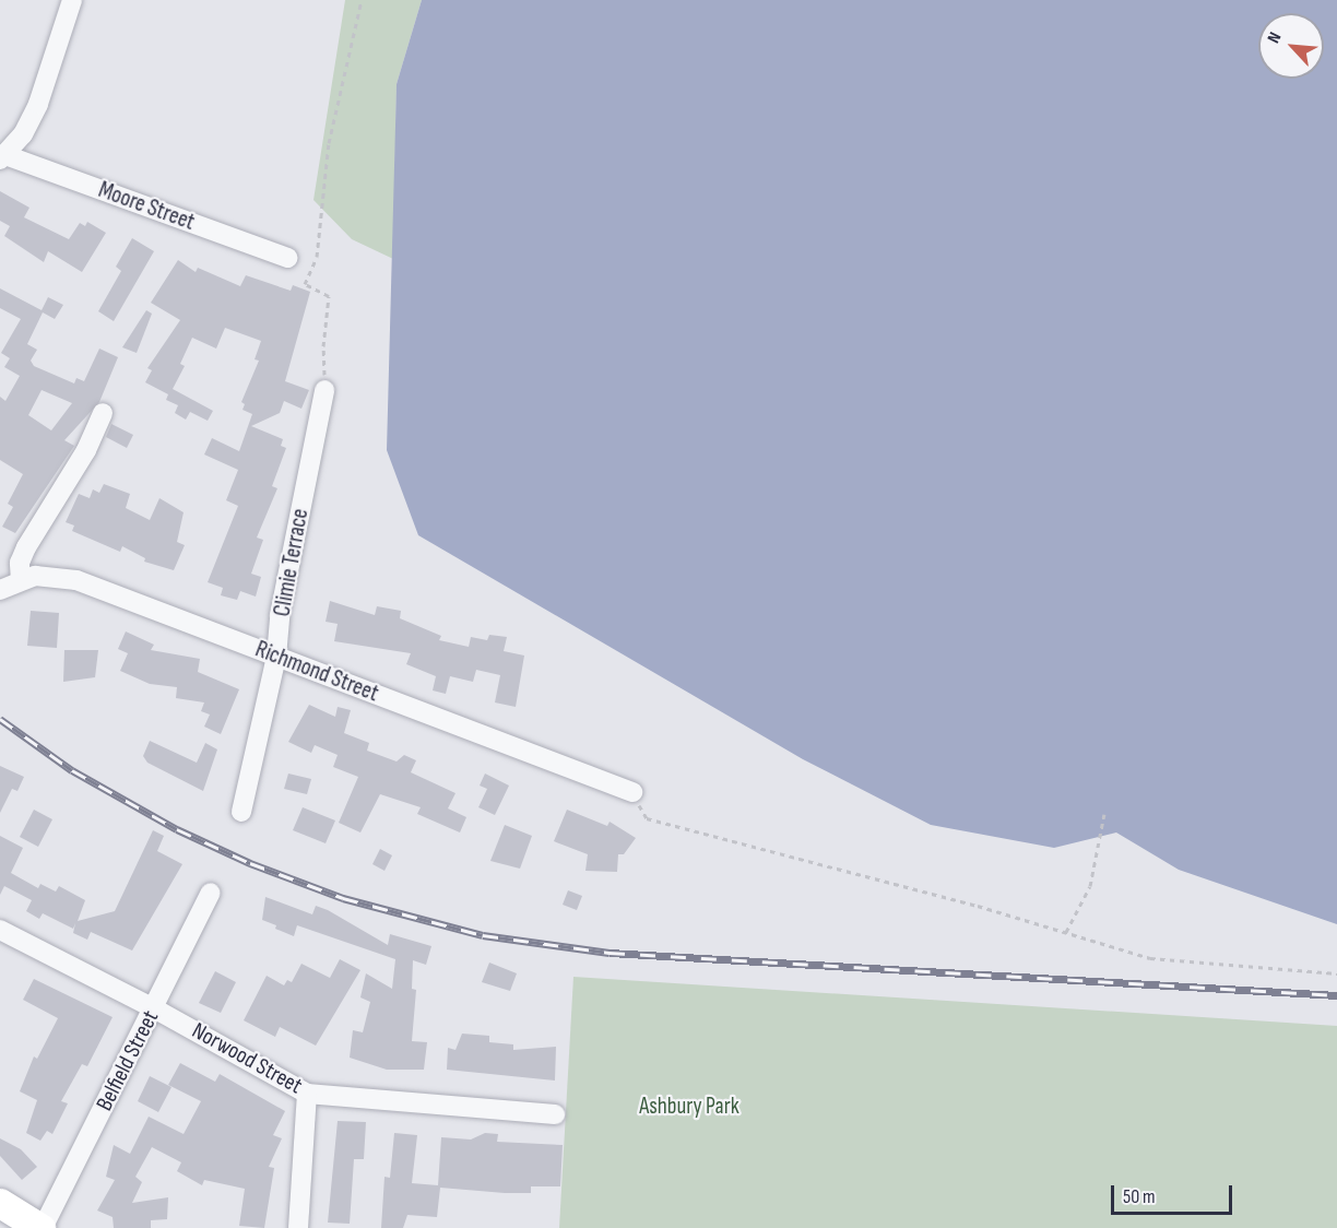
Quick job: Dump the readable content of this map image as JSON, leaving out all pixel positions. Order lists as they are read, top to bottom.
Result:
{
  "streets": {
    "street": [
      "Moore Street",
      "Climie Terrace",
      "Richmond Street",
      "Norwood Street",
      "Belfield Street"
    ]
  },
  "crossings": [
    ["Climie Terrace", "Richmond Street"],
    ["Norwood Street", "Belfield Street"]
  ],
  "parks": ["Ashbury Park"],
  "scale_bar": "50 m",
  "north": "top left"
}
